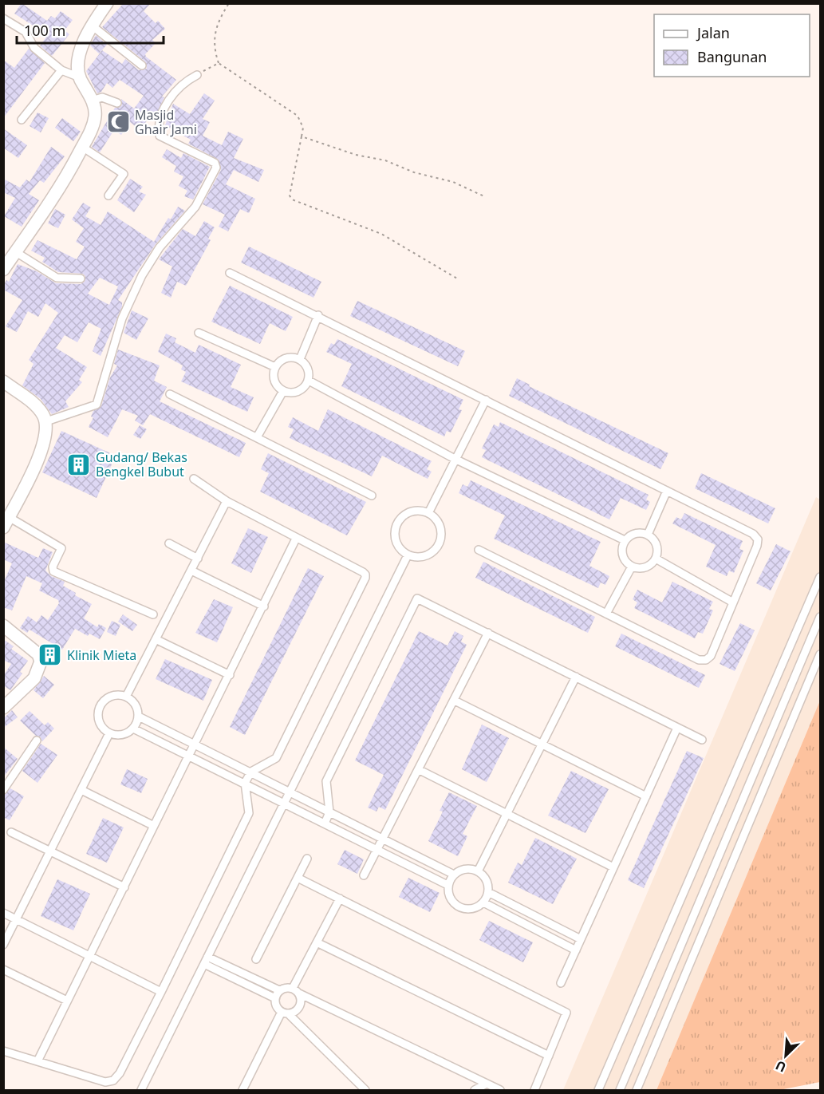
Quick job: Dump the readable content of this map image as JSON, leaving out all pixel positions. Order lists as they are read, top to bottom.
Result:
{
  "places": {
    "mosque": ["Masjid Ghair Jami"],
    "building": ["Gudang/ Bekas Bengkel Bubut", "Klinik Mieta"]
  },
  "legend": ["Jalan", "Bangunan"],
  "scale_bar": "100 m",
  "north": "bottom left"
}
